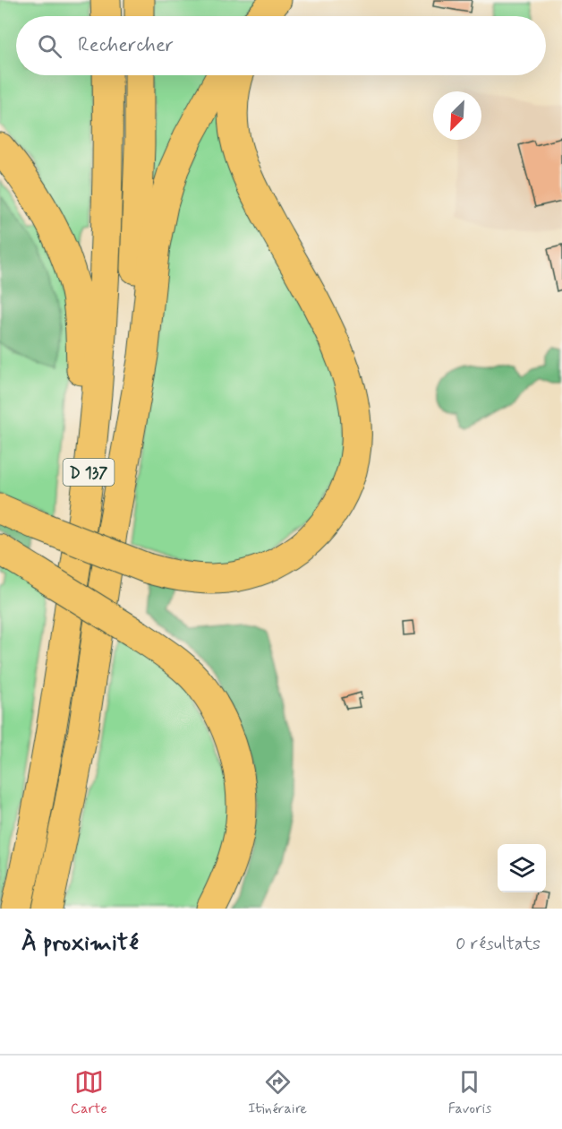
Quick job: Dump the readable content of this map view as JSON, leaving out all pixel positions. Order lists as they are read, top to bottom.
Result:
{
  "streets": {
    "highway": ["D 137"]
  },
  "north": "bottom left",
  "page": {
    "search": "Rechercher",
    "heading": ["À proximité", "0 résultats"],
    "nav": ["Carte", "Itinéraire", "Favoris"]
  }
}
